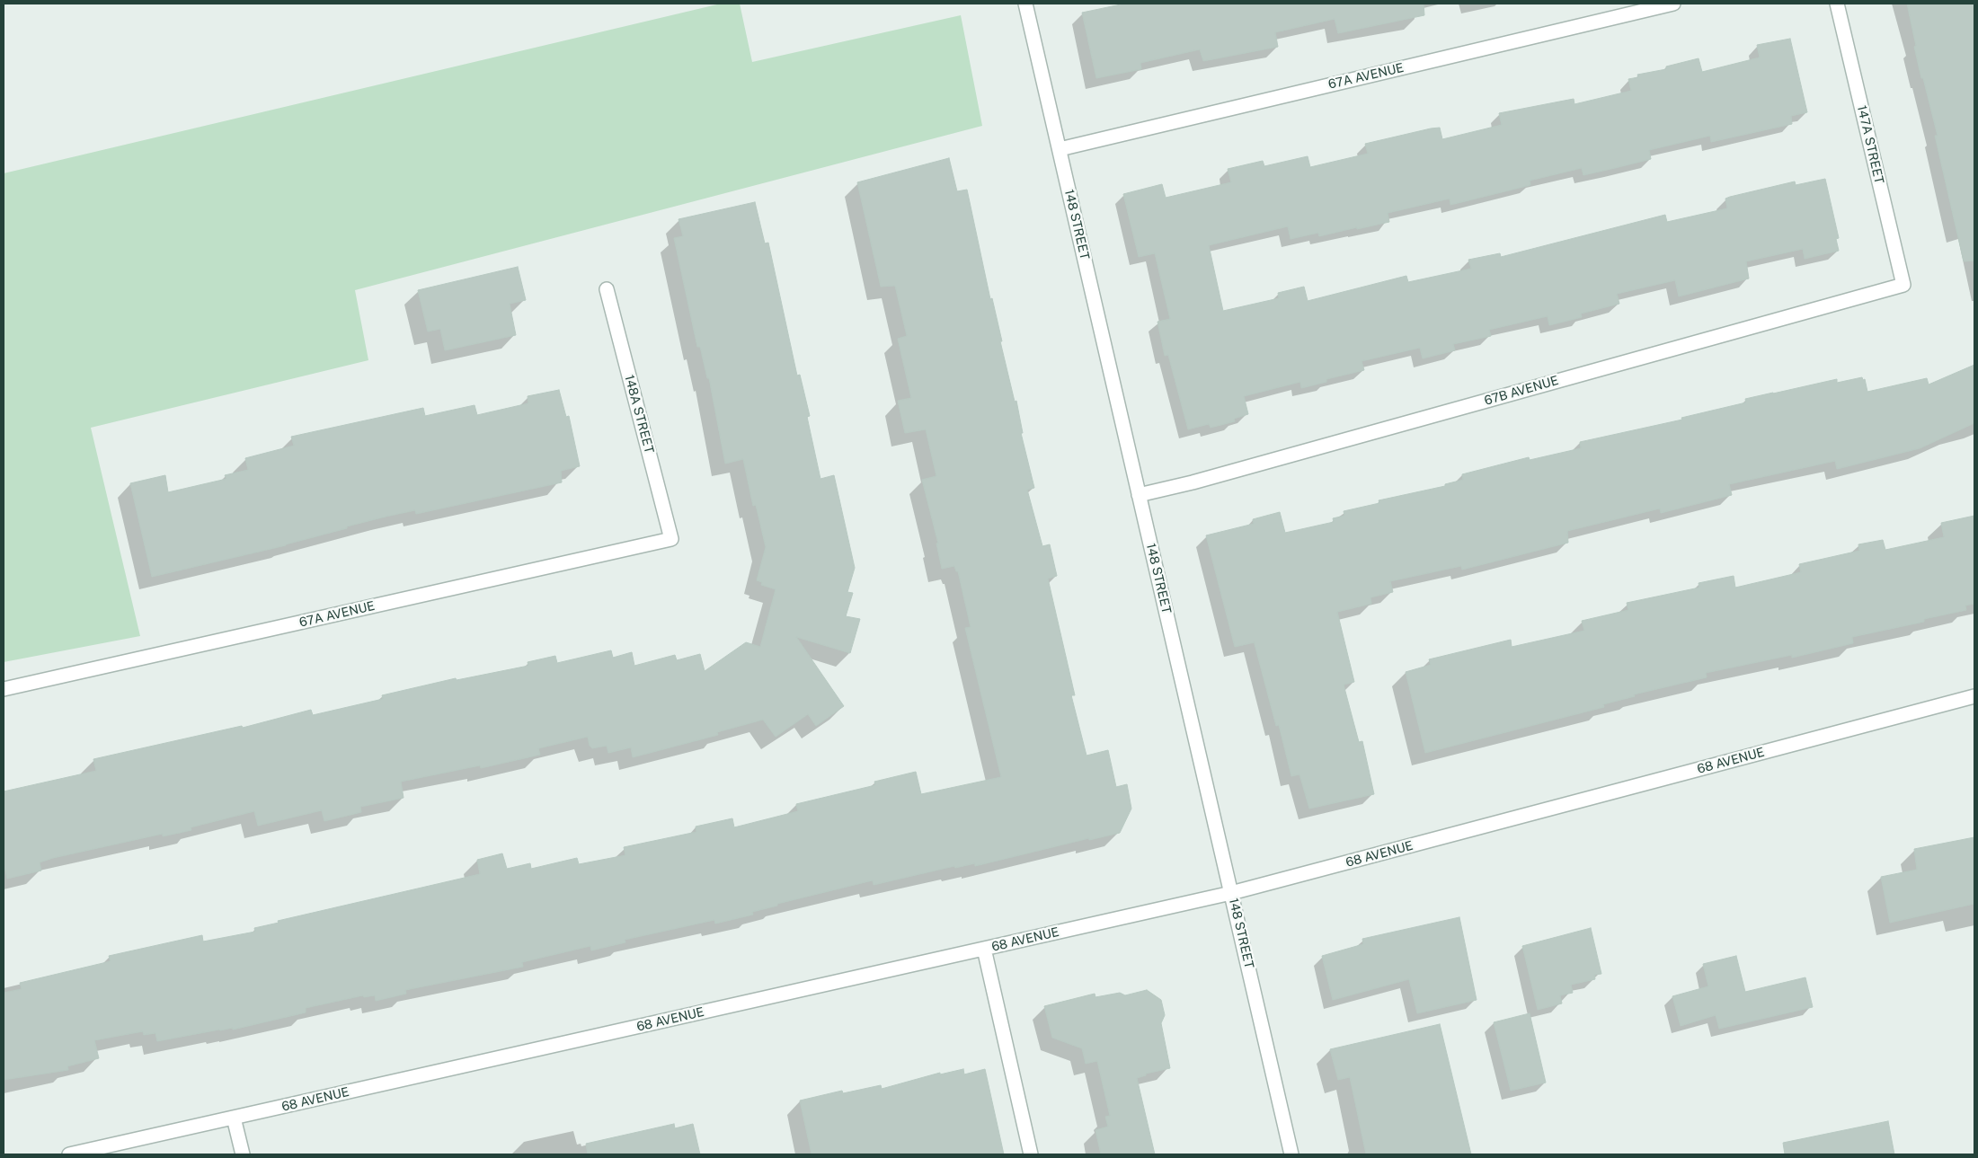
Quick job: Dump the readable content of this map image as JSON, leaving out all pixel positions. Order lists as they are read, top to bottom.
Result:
{
  "streets": {
    "street": [
      "67A AVENUE",
      "147A STREET",
      "148 STREET",
      "67B AVENUE",
      "148A STREET",
      "68 AVENUE"
    ]
  },
  "crossings": [
    ["67A AVENUE", "148 STREET"],
    ["67A AVENUE", "148A STREET"],
    ["147A STREET", "67B AVENUE"],
    ["148 STREET", "67B AVENUE"],
    ["148 STREET", "68 AVENUE"]
  ]
}
